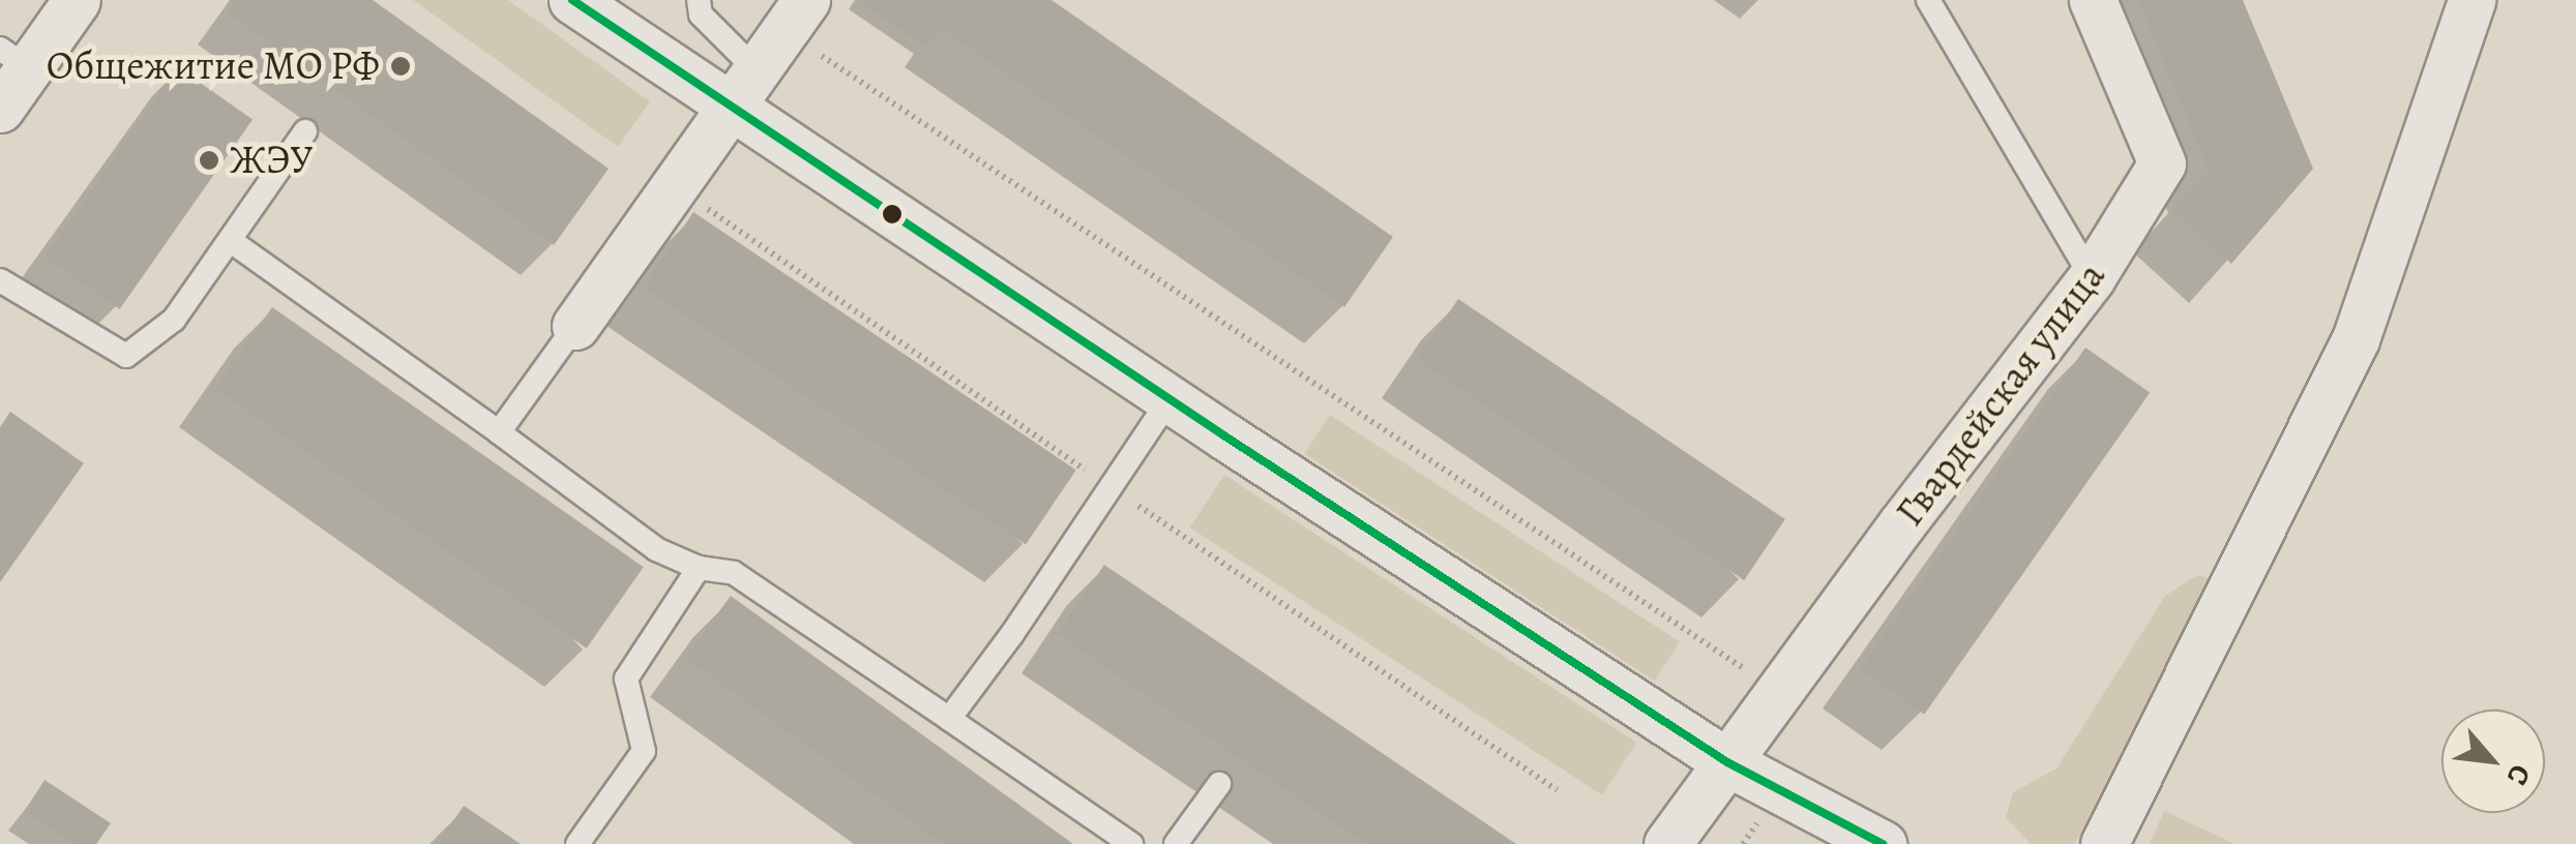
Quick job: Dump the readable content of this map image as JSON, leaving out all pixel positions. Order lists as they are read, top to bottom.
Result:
{
  "streets": {
    "street": ["Гвардейская улица"]
  },
  "places": ["Общежитие МО РФ", "ЖЭУ"],
  "north": "bottom right"
}
